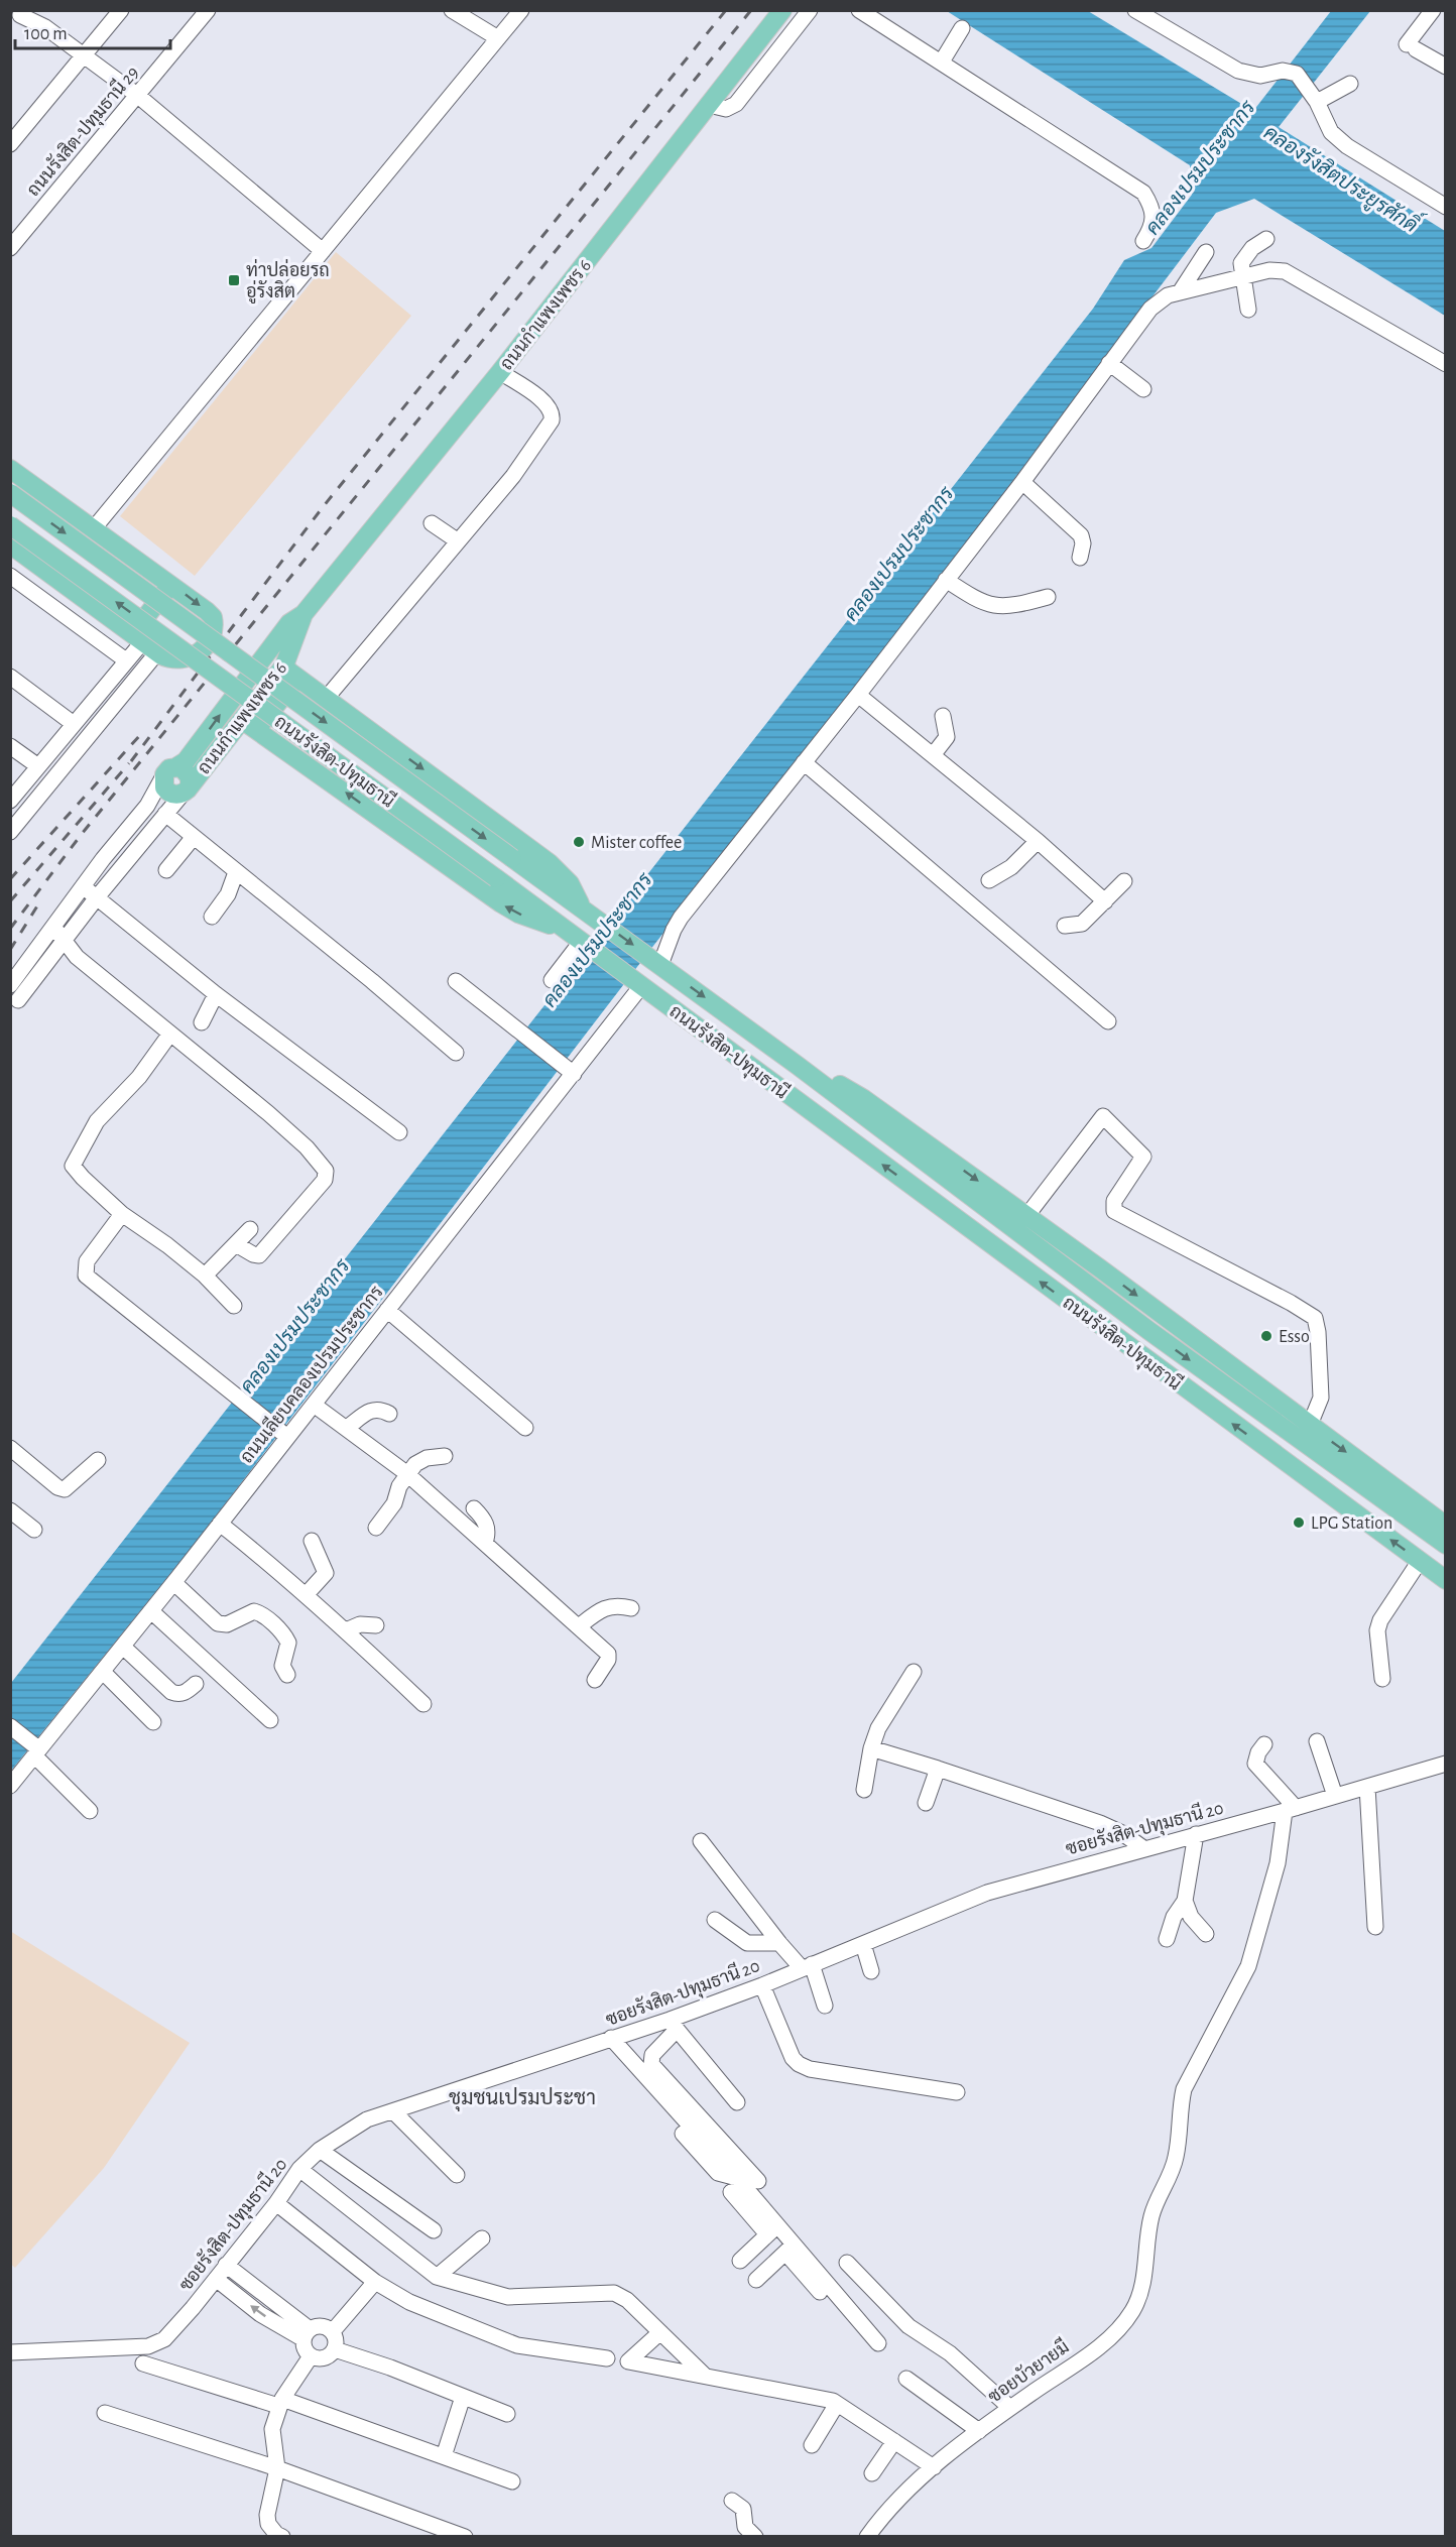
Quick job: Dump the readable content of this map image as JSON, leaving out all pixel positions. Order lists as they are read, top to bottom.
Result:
{
  "streets": {
    "main road": ["ถนนกำแพงเพชร 6", "ถนนรังสิต-ปทุมธานี"],
    "street": [
      "ถนนรังสิต-ปทุมธานี 29",
      "ถนนเลียบคลองเปรมประชากร",
      "ซอยรังสิต-ปทุมธานี 20",
      "ซอยบัวยายมี"
    ]
  },
  "crossings": [
    ["ถนนรังสิต-ปทุมธานี", "ถนนเลียบคลองเปรมประชากร"],
    ["ซอยรังสิต-ปทุมธานี 20", "ซอยบัวยายมี"]
  ],
  "districts": ["ชุมชนเปรมประชา"],
  "water": ["คลองเปรมประชากร", "คลองรังสิตประยูรศักดิ์"],
  "places": {
    "transit": ["ท่าปล่อยรถ อู่รังสิต"],
    "other": ["Mister coffee", "Esso", "LPG Station"]
  },
  "scale_bar": "100 m"
}
